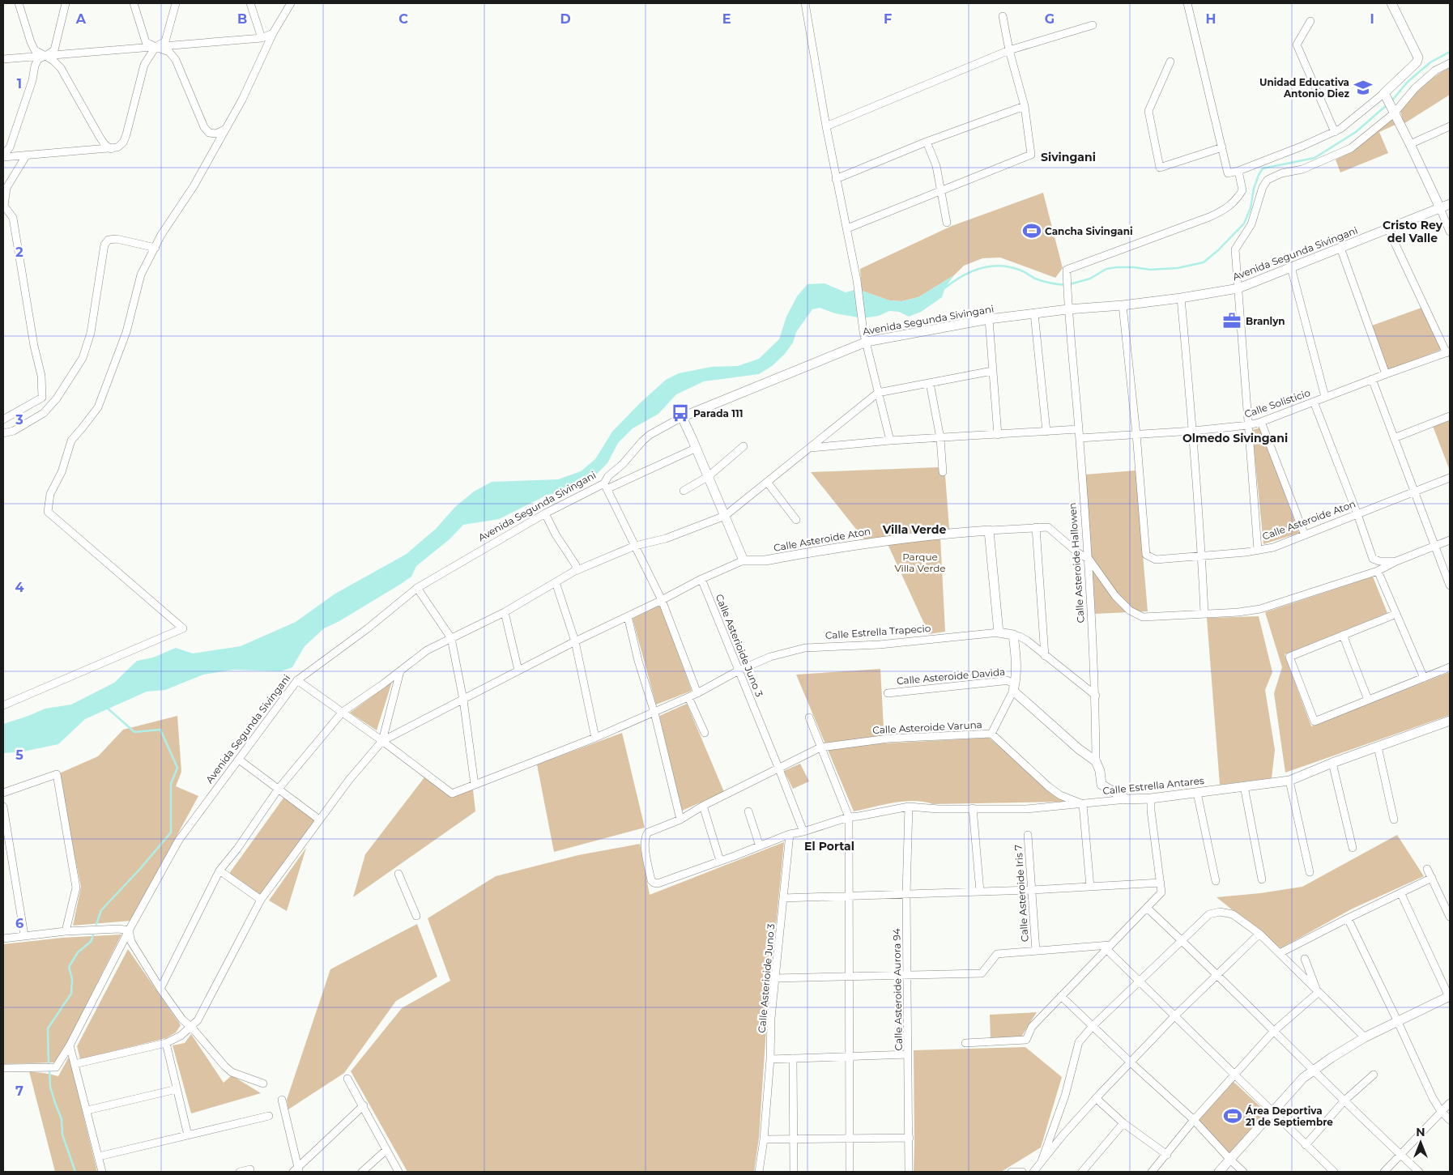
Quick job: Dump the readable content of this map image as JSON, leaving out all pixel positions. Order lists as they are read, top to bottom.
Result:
{
  "streets": {
    "street": [
      "Avenida Segunda Sivingani",
      "Calle Solisticio",
      "Calle Asteroide Aton",
      "Calle Asteroide Hallowen",
      "Calle Estrella Trapecio",
      "Calle Asterioide Juno 3",
      "Calle Asteroide Davida",
      "Calle Asteroide Varuna",
      "Calle Estrella Antares",
      "Calle Asteroide Iris 7",
      "Calle Asteroide Aurora 94"
    ]
  },
  "crossings": [
    ["Avenida Segunda Sivingani", "Calle Asteroide Hallowen"],
    ["Calle Solisticio", "Calle Asteroide Aton"],
    ["Calle Solisticio", "Calle Asteroide Hallowen"],
    ["Calle Asteroide Aton", "Calle Asteroide Hallowen"],
    ["Calle Asteroide Hallowen", "Calle Estrella Trapecio"],
    ["Calle Asteroide Hallowen", "Calle Estrella Antares"],
    ["Calle Estrella Trapecio", "Calle Asterioide Juno 3"],
    ["Calle Asterioide Juno 3", "Calle Estrella Antares"],
    ["Calle Asteroide Varuna", "Calle Estrella Antares"],
    ["Calle Estrella Antares", "Calle Asteroide Aurora 94"]
  ],
  "districts": [
    "Sivingani",
    "Cristo Rey del Valle",
    "Olmedo Sivingani",
    "Villa Verde",
    "El Portal"
  ],
  "parks": ["Parque Villa Verde"],
  "places": {
    "school or university": ["Unidad Educativa Antonio Diez"],
    "sports": ["Cancha Sivingani", "Área Deportiva 21 de Septiembre"],
    "office": ["Branlyn"],
    "bus stop": ["Parada 111"]
  },
  "north": "top",
  "grid": {
    "columns": [
      "A",
      "B",
      "C",
      "D",
      "E",
      "F",
      "G",
      "H",
      "I"
    ],
    "rows": [
      "1",
      "2",
      "3",
      "4",
      "5",
      "6",
      "7"
    ]
  }
}
